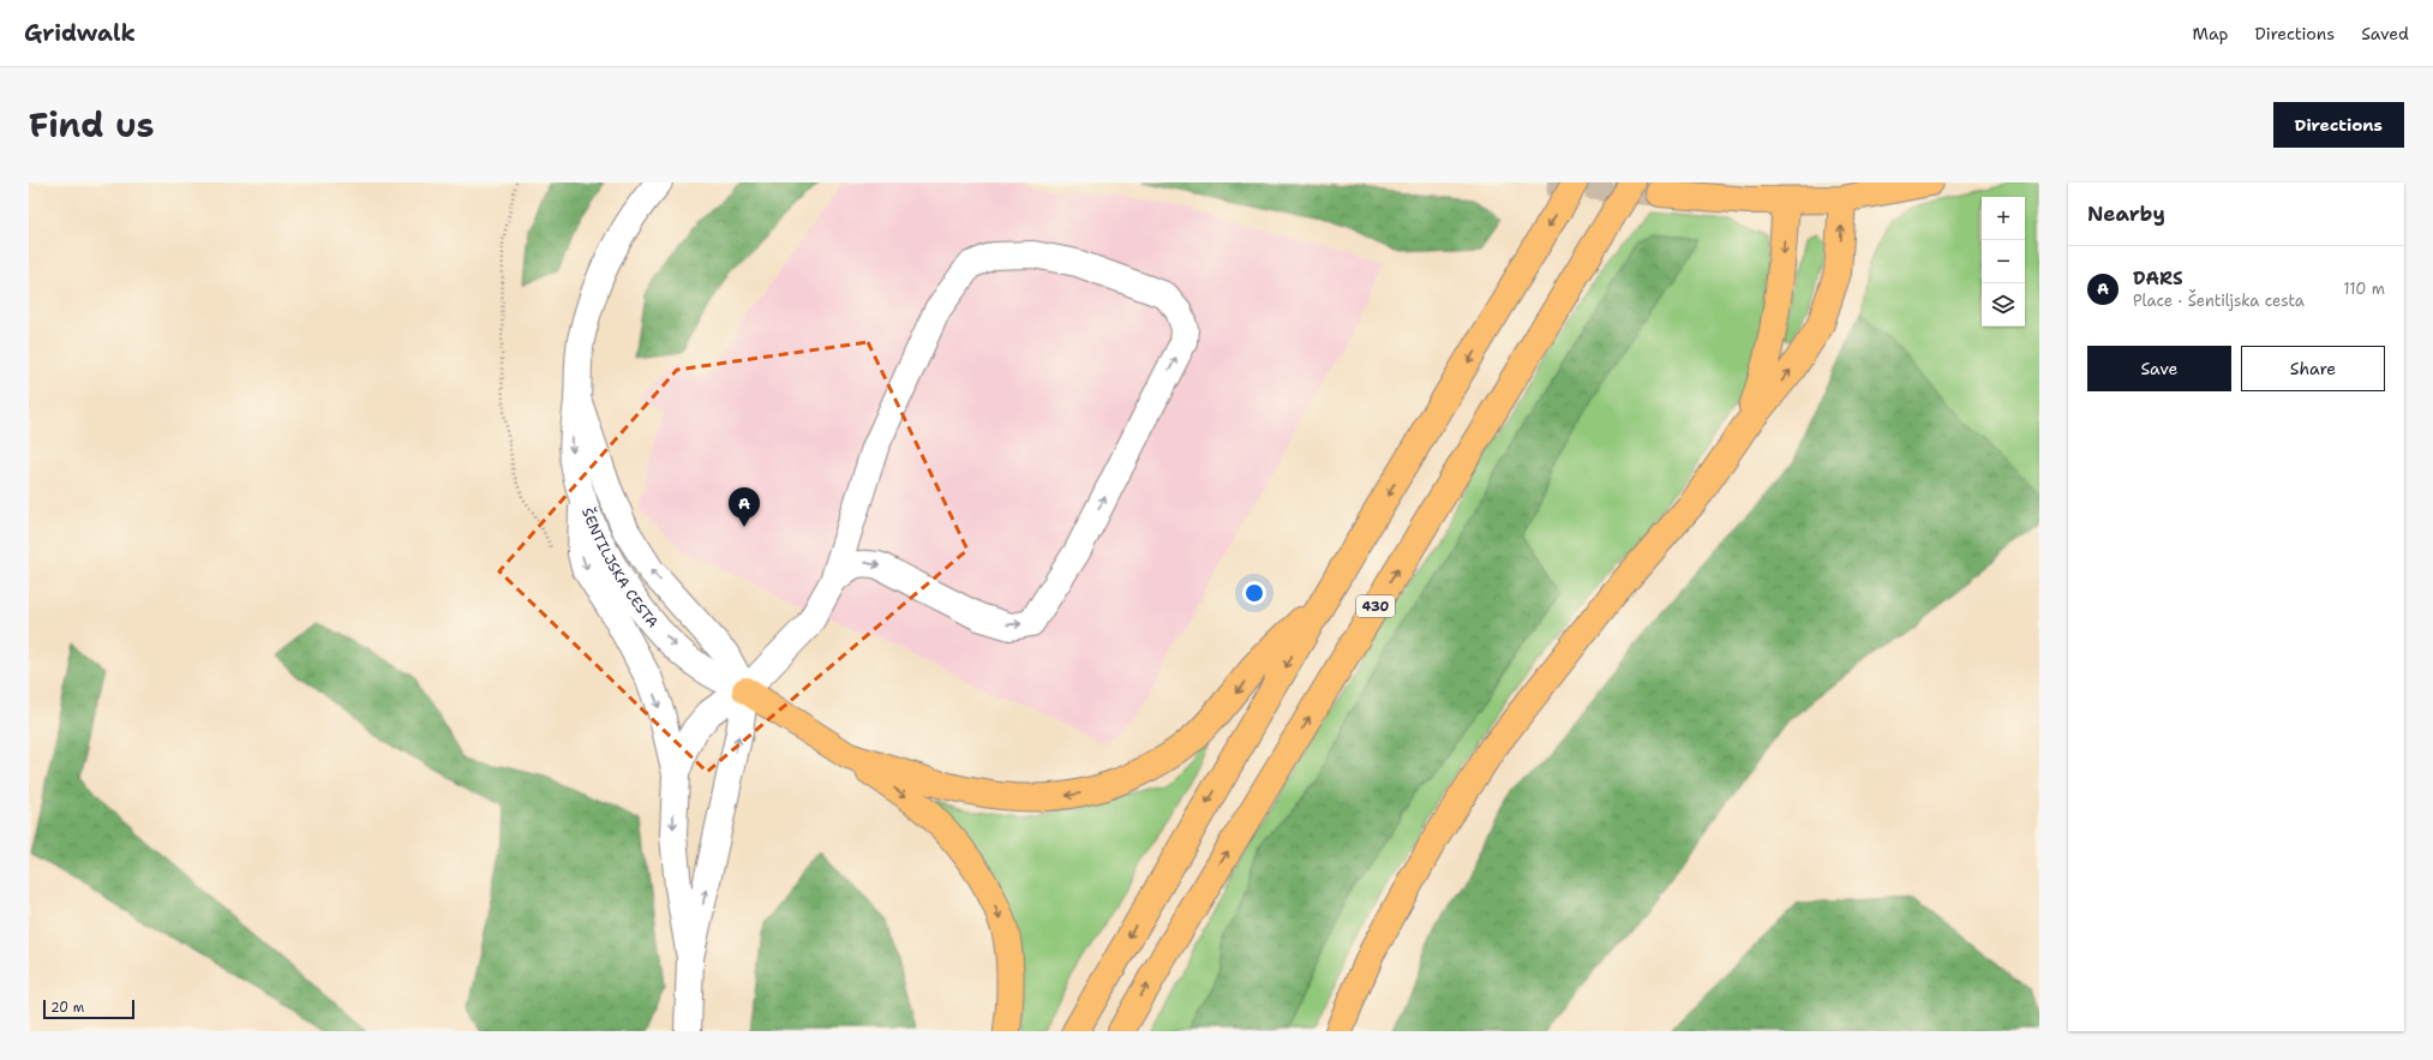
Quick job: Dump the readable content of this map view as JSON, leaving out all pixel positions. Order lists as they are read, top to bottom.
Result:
{
  "streets": {
    "main road": ["430"],
    "street": ["ŠENTILJSKA CESTA"]
  },
  "scale_bar": "20 m",
  "page": {
    "header": "Gridwalk",
    "nav": ["Map", "Directions", "Saved"],
    "title": "Find us",
    "buttons": [
      "Directions",
      ["Save", "Share"]
    ],
    "heading": "Nearby",
    "map_buttons": ["+", "−"],
    "list": [
      {
        "mark": "A",
        "name": "DARS",
        "note": "Place · Šentiljska cesta",
        "value": "110 m"
      }
    ],
    "pins": "A",
    "scale": "20 m"
  }
}
